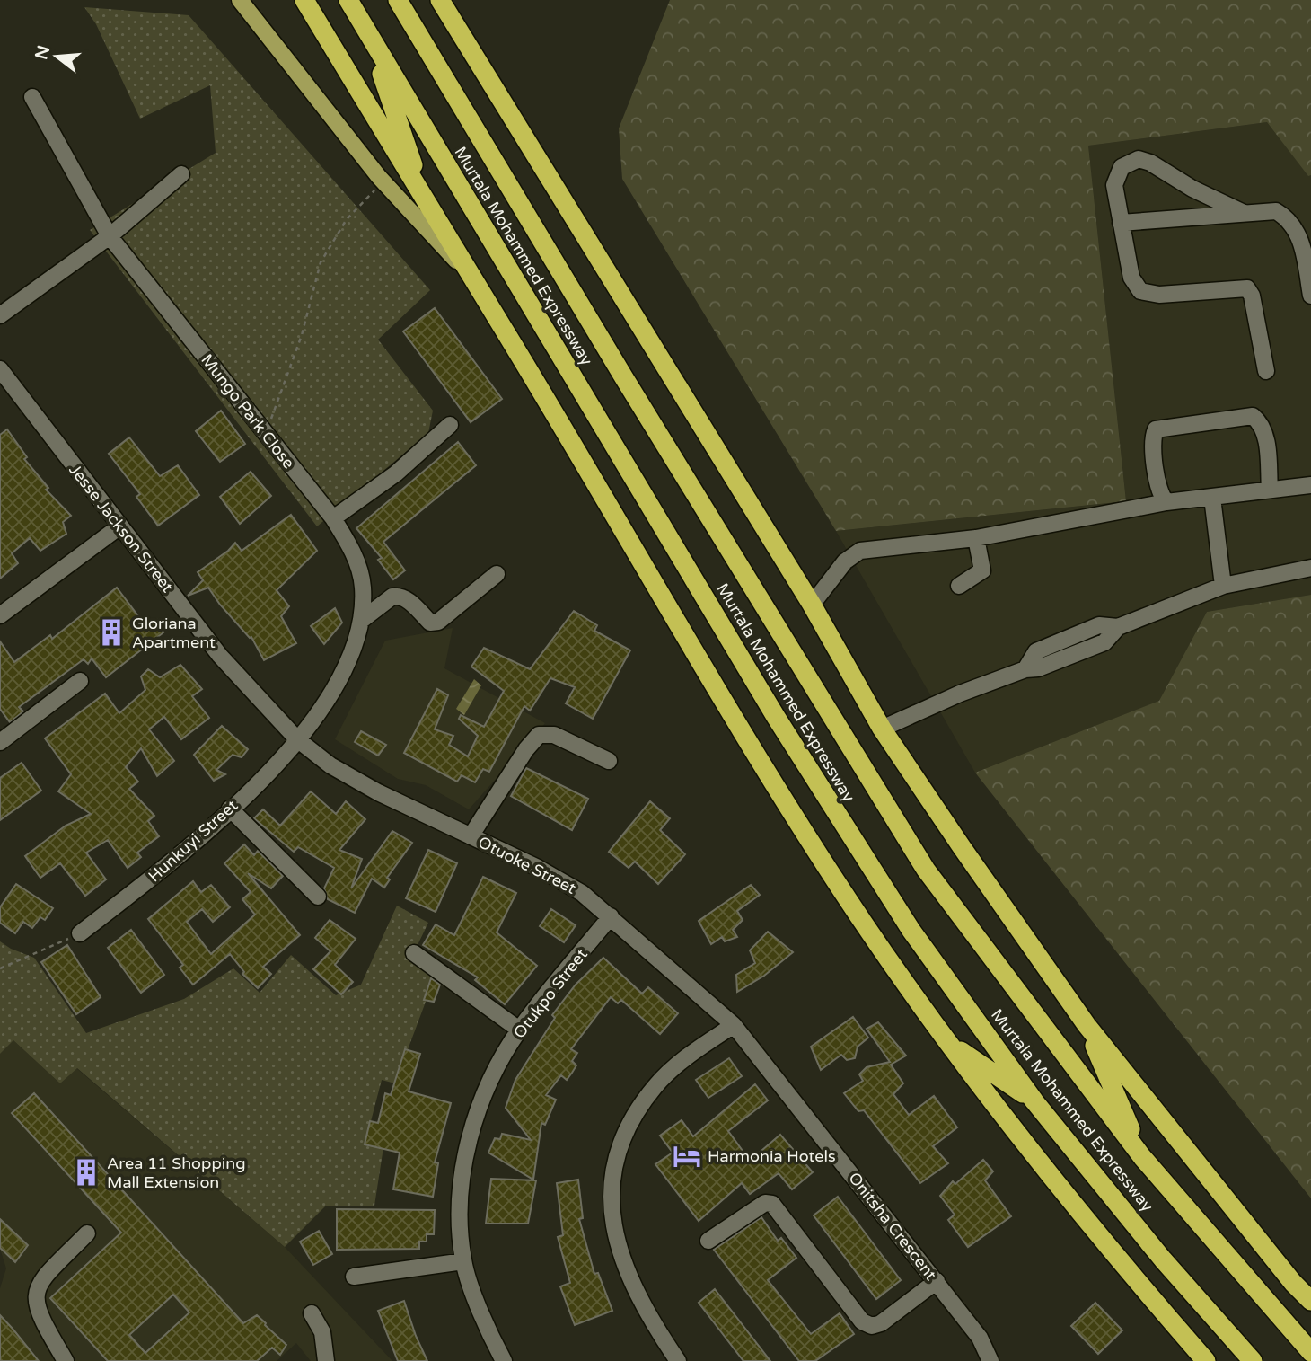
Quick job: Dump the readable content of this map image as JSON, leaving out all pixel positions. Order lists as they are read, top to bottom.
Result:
{
  "streets": {
    "highway": ["Murtala Mohammed Expressway"],
    "street": [
      "Mungo Park Close",
      "Jesse Jackson Street",
      "Hunkuyi Street",
      "Otuoke Street",
      "Otukpo Street",
      "Onitsha Crescent"
    ]
  },
  "crossings": [
    ["Mungo Park Close", "Jesse Jackson Street"],
    ["Mungo Park Close", "Hunkuyi Street"],
    ["Mungo Park Close", "Otuoke Street"],
    ["Jesse Jackson Street", "Hunkuyi Street"],
    ["Jesse Jackson Street", "Otuoke Street"],
    ["Hunkuyi Street", "Otuoke Street"],
    ["Otuoke Street", "Otukpo Street"],
    ["Otuoke Street", "Onitsha Crescent"]
  ],
  "places": {
    "building": ["Gloriana Apartment", "Area 11 Shopping Mall Extension"],
    "hotel": ["Harmonia Hotels"]
  },
  "north": "left"
}
